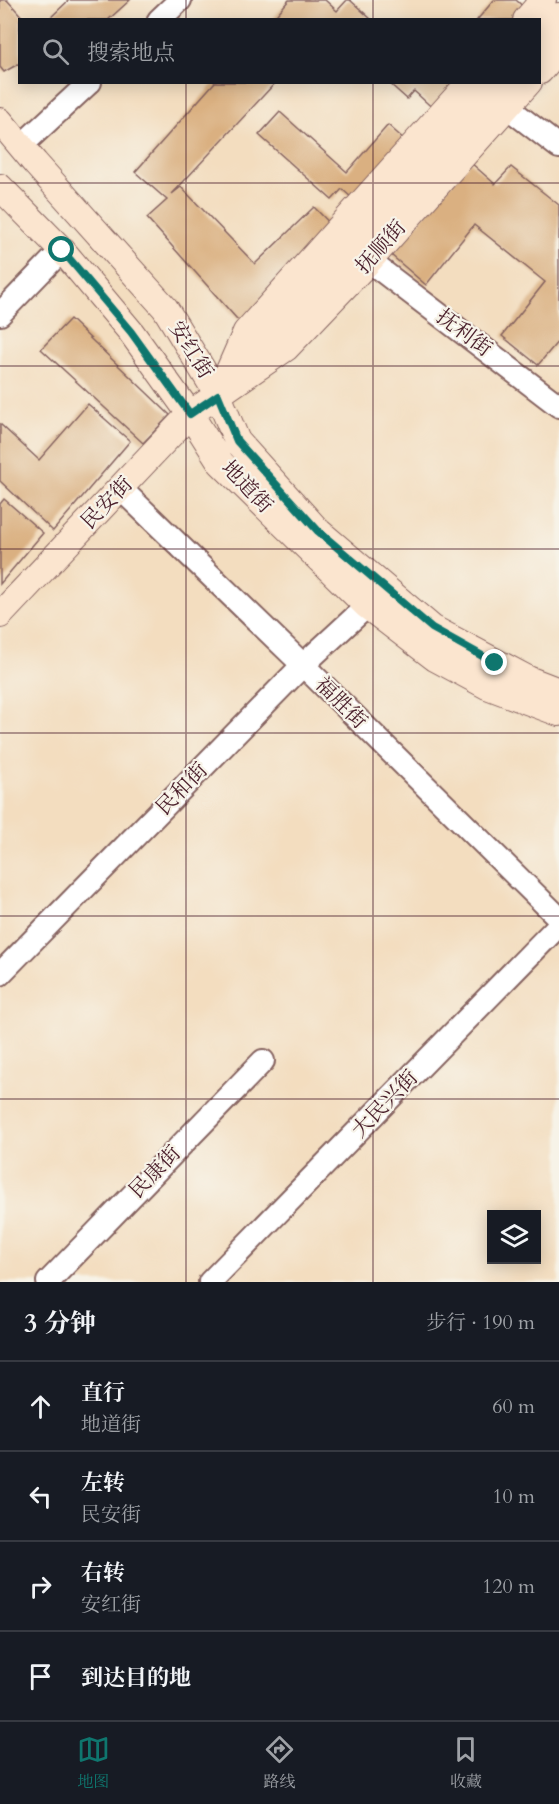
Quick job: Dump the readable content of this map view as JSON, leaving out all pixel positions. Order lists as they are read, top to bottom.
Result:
{
  "streets": {
    "main road": [
      "抚顺街",
      "安红街",
      "地道街",
      "民安街"
    ],
    "street": [
      "抚利街",
      "福胜街",
      "民和街",
      "大民兴街",
      "民康街"
    ]
  },
  "crossings": [
    ["抚顺街", "抚利街"],
    ["抚顺街", "安红街"],
    ["抚顺街", "民安街"],
    ["安红街", "民安街"],
    ["地道街", "民安街"],
    ["地道街", "民和街"],
    ["民安街", "福胜街"],
    ["福胜街", "民和街"]
  ],
  "page": {
    "search": "搜索地点",
    "heading": ["3 分钟", "步行 · 190 m"],
    "list": [
      ["直行", "地道街", "60 m"],
      ["左转", "民安街", "10 m"],
      ["右转", "安红街", "120 m"],
      "到达目的地"
    ],
    "nav": ["地图", "路线", "收藏"]
  }
}
